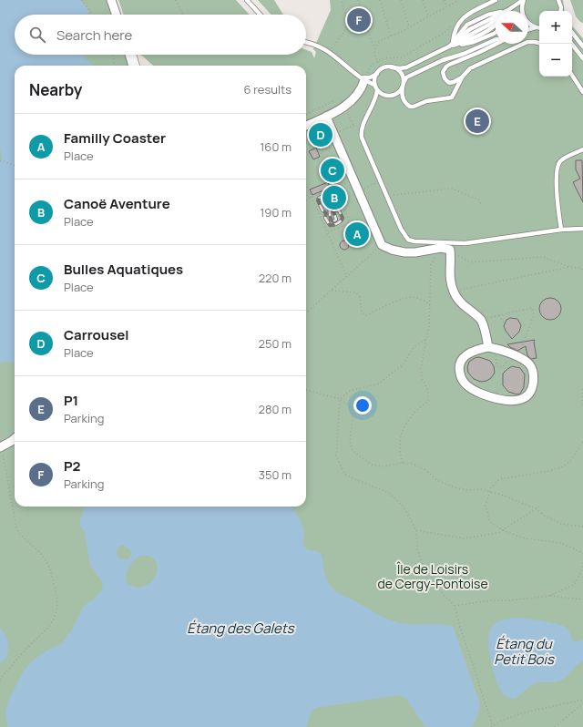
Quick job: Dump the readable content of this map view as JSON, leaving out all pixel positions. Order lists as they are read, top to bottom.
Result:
{
  "water": ["Étang des Galets", "Étang du Petit Bois"],
  "parks": ["Île de Loisirs de Cergy-Pontoise"],
  "north": "left",
  "page": {
    "pins": [
      "F",
      "E",
      "D",
      "C",
      "B",
      "A"
    ],
    "map_buttons": ["+", "−"],
    "search": "Search here",
    "heading": ["Nearby", "6 results"],
    "list": [
      {
        "mark": "A",
        "name": "Familly Coaster",
        "note": "Place",
        "value": "160 m"
      },
      {
        "mark": "B",
        "name": "Canoë Aventure",
        "note": "Place",
        "value": "190 m"
      },
      {
        "mark": "C",
        "name": "Bulles Aquatiques",
        "note": "Place",
        "value": "220 m"
      },
      {
        "mark": "D",
        "name": "Carrousel",
        "note": "Place",
        "value": "250 m"
      },
      {
        "mark": "E",
        "name": "P1",
        "note": "Parking",
        "value": "280 m"
      },
      {
        "mark": "F",
        "name": "P2",
        "note": "Parking",
        "value": "350 m"
      }
    ]
  }
}
